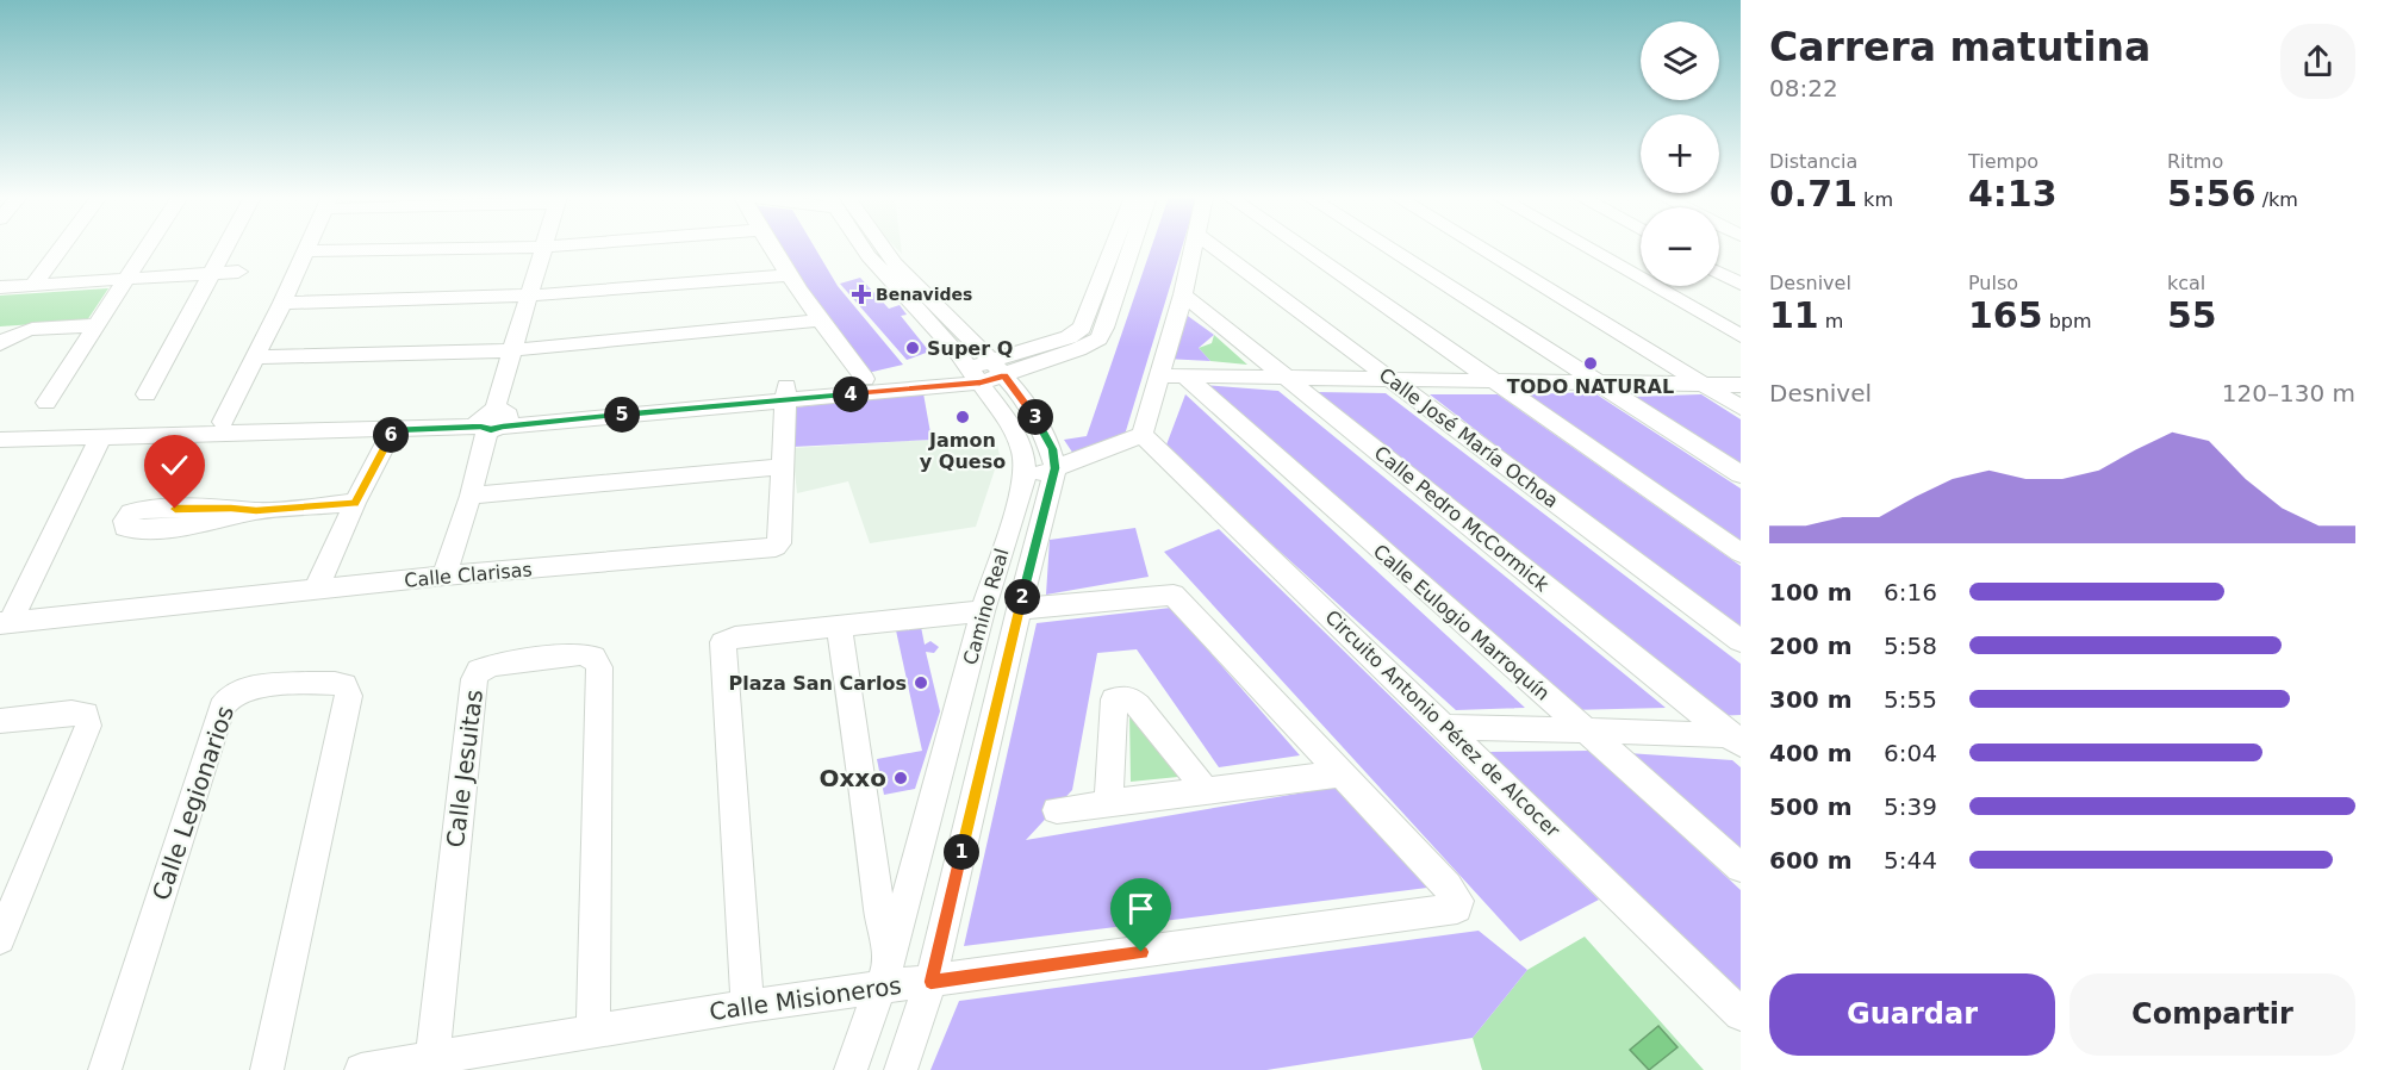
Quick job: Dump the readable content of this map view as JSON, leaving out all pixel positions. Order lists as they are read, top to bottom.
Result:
{
  "streets": {
    "street": [
      "Calle José María Ochoa",
      "Calle Pedro McCormick",
      "Calle Clarisas",
      "Camino Real",
      "Calle Eulogio Marroquín",
      "Circuito Antonio Pérez de Alcocer",
      "Calle Jesuitas",
      "Calle Legionarios",
      "Calle Misioneros"
    ]
  },
  "crossings": [
    ["Camino Real", "Calle Misioneros"],
    ["Calle Jesuitas", "Calle Misioneros"]
  ],
  "places": {
    "health": ["Benavides"],
    "other": [
      "Super Q",
      "TODO NATURAL",
      "Jamon y Queso",
      "Plaza San Carlos",
      "Oxxo"
    ]
  },
  "page": {
    "heading": ["Carrera matutina", "08:22"],
    "map_buttons": ["+", "−"],
    "stats": [
      ["Distancia", "0.71 km"],
      ["Tiempo", "4:13"],
      ["Ritmo", "5:56 /km"],
      ["Desnivel", "11 m"],
      ["Pulso", "165 bpm"],
      ["kcal", "55"]
    ],
    "chart": ["Desnivel", "120–130 m"],
    "pins": [
      "4",
      "5",
      "3",
      "6",
      "2",
      "1"
    ],
    "list": [
      {
        "name": "100 m",
        "note": "6:16"
      },
      {
        "name": "200 m",
        "note": "5:58"
      },
      {
        "name": "300 m",
        "note": "5:55"
      },
      {
        "name": "400 m",
        "note": "6:04"
      },
      {
        "name": "500 m",
        "note": "5:39"
      },
      {
        "name": "600 m",
        "note": "5:44"
      }
    ],
    "buttons": ["Guardar", "Compartir"]
  }
}
